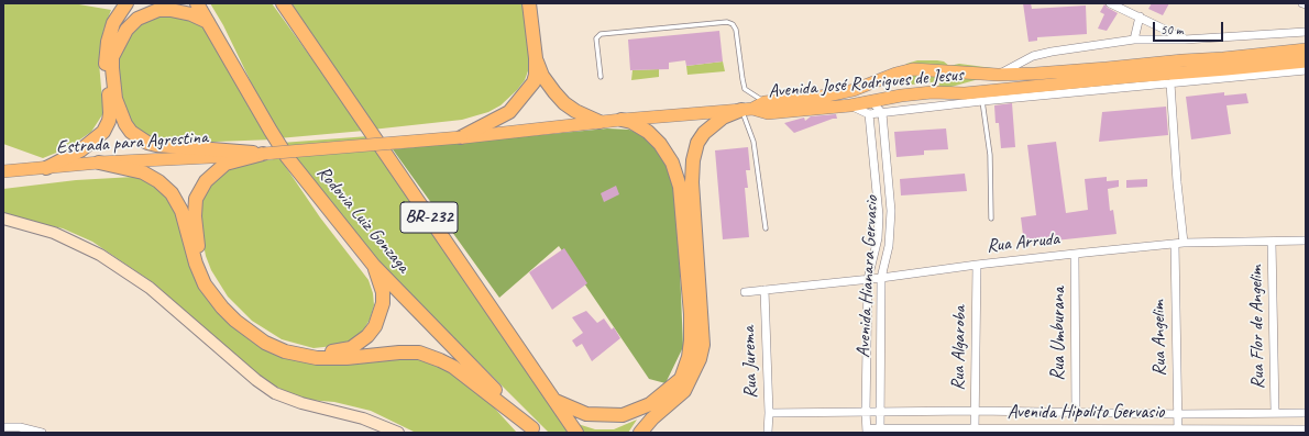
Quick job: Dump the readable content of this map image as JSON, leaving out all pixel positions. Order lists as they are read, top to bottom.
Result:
{
  "streets": {
    "highway": ["BR-232", "Rodovia Luiz Gonzaga"],
    "main road": ["Avenida José Rodrigues de Jesus", "Estrada para Agrestina"],
    "street": [
      "Rua Arruda",
      "Avenida Hianara Gervasio",
      "Rua Flor de Angelim",
      "Rua Umburana",
      "Rua Angelim",
      "Rua Algaroba",
      "Rua Jurema",
      "Avenida Hipolito Gervasio"
    ]
  },
  "crossings": [
    ["Avenida José Rodrigues de Jesus", "Estrada para Agrestina"],
    ["Rua Arruda", "Avenida Hianara Gervasio"],
    ["Rua Arruda", "Rua Flor de Angelim"],
    ["Rua Arruda", "Rua Umburana"],
    ["Rua Arruda", "Rua Angelim"],
    ["Rua Arruda", "Rua Algaroba"],
    ["Rua Arruda", "Rua Jurema"],
    ["Avenida Hianara Gervasio", "Avenida Hipolito Gervasio"],
    ["Rua Angelim", "Avenida Hipolito Gervasio"],
    ["Rua Algaroba", "Avenida Hipolito Gervasio"]
  ],
  "scale_bar": "50 m"
}
